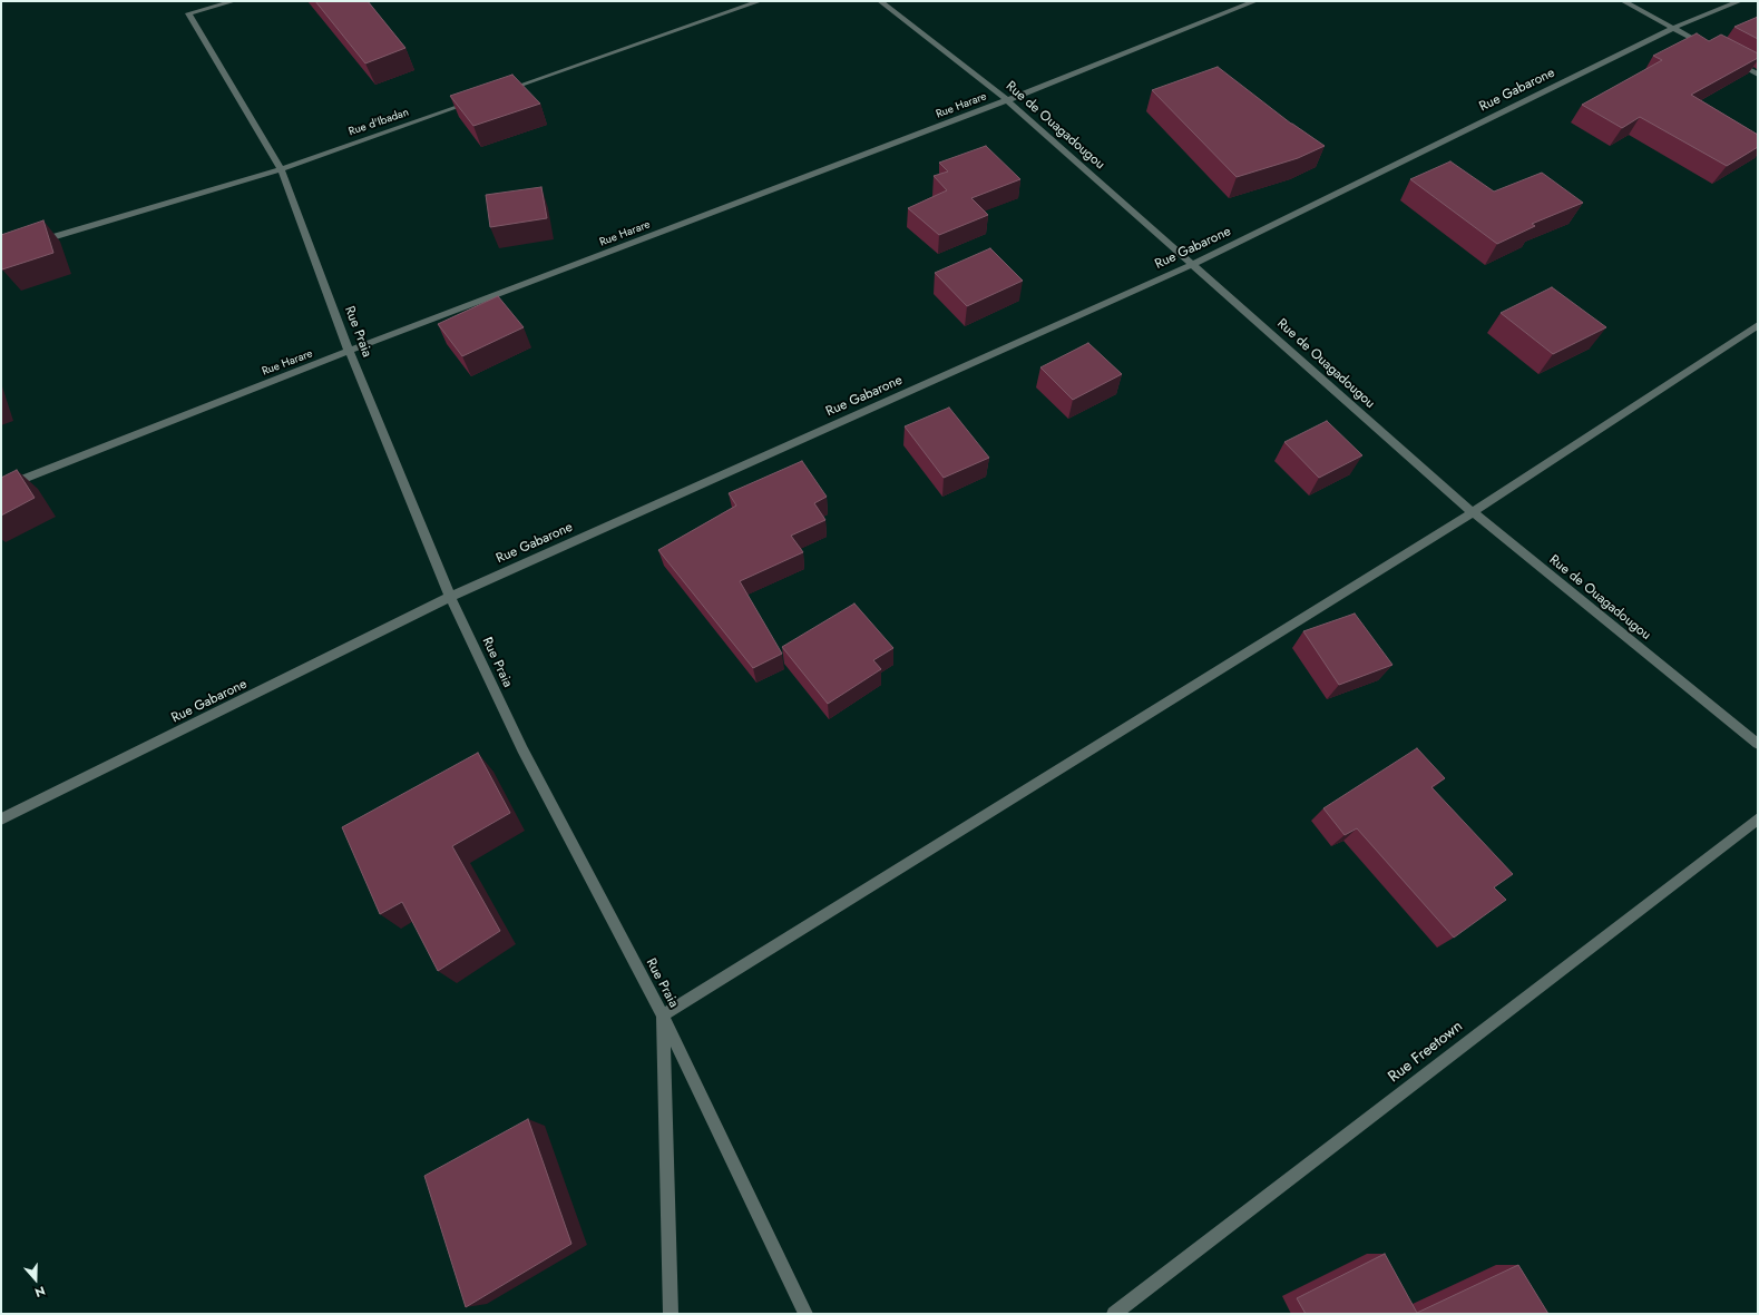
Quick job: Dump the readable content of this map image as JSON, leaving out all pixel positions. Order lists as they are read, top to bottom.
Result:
{
  "streets": {
    "street": [
      "Rue Gabarone",
      "Rue Harare",
      "Rue d'Ibadan",
      "Rue de Ouagadougou",
      "Rue Praia",
      "Rue Freetown"
    ]
  },
  "crossings": [
    ["Rue Gabarone", "Rue de Ouagadougou"],
    ["Rue Gabarone", "Rue Praia"],
    ["Rue Harare", "Rue de Ouagadougou"],
    ["Rue Harare", "Rue Praia"],
    ["Rue d'Ibadan", "Rue Praia"]
  ],
  "north": "bottom"
}
